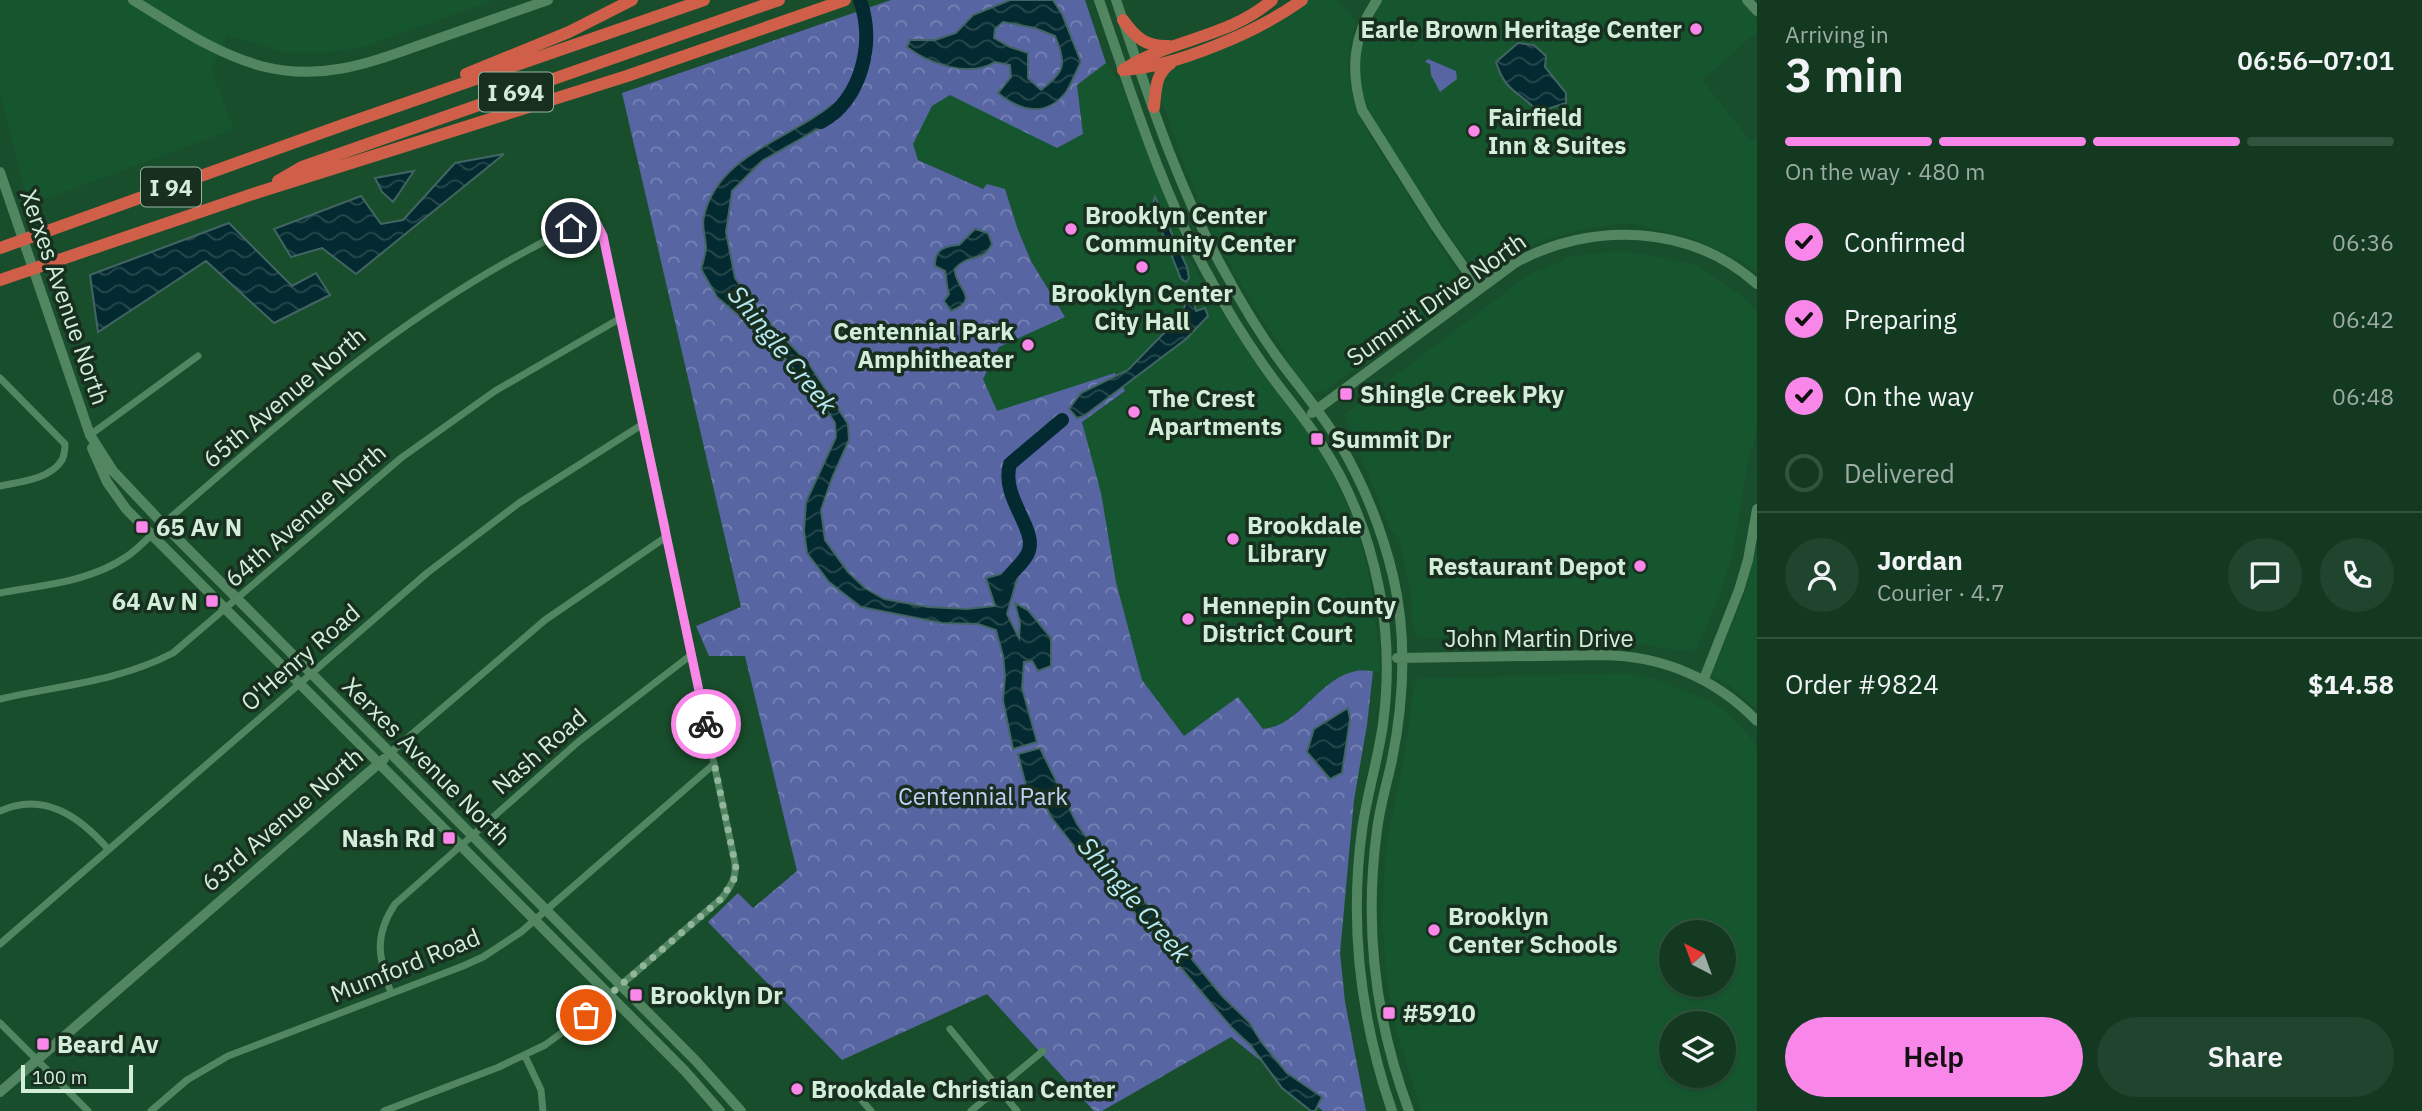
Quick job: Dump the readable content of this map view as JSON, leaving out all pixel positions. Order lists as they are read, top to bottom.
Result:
{
  "streets": {
    "highway": ["I 694", "I 94"],
    "street": [
      "Xerxes Avenue North",
      "Summit Drive North",
      "65th Avenue North",
      "64th Avenue North",
      "John Martin Drive",
      "O'Henry Road",
      "Nash Road",
      "63rd Avenue North",
      "Mumford Road"
    ]
  },
  "crossings": [
    ["I 694", "I 94"],
    ["Xerxes Avenue North", "65th Avenue North"],
    ["Xerxes Avenue North", "64th Avenue North"],
    ["Xerxes Avenue North", "O'Henry Road"],
    ["Xerxes Avenue North", "Nash Road"],
    ["Xerxes Avenue North", "63rd Avenue North"],
    ["Xerxes Avenue North", "Mumford Road"],
    ["65th Avenue North", "64th Avenue North"],
    ["Nash Road", "Mumford Road"]
  ],
  "water": ["Shingle Creek"],
  "parks": ["Centennial Park"],
  "places": {
    "other": [
      "Earle Brown Heritage Center",
      "Fairfield Inn & Suites",
      "Brooklyn Center Community Center",
      "Brooklyn Center City Hall",
      "Centennial Park Amphitheater",
      "The Crest Apartments",
      "Brookdale Library",
      "Restaurant Depot",
      "Hennepin County District Court",
      "Brooklyn Center Schools",
      "Brookdale Christian Center"
    ],
    "transit": [
      "Shingle Creek Pky",
      "Summit Dr",
      "65 Av N",
      "64 Av N",
      "Nash Rd",
      "Brooklyn Dr",
      "#5910",
      "Beard Av"
    ]
  },
  "scale_bar": "100 m",
  "north": "top left",
  "page": {
    "heading": ["3 min", "Arriving in", "06:56–07:01"],
    "panel": [
      "Jordan",
      "Courier · 4.7",
      "Order #9824",
      "$14.58"
    ],
    "bar": "On the way · 480 m",
    "list": [
      ["Confirmed", "06:36"],
      ["Preparing", "06:42"],
      ["On the way", "06:48"],
      "Delivered"
    ],
    "buttons": ["Help", "Share"],
    "scale": "100 m"
  }
}
